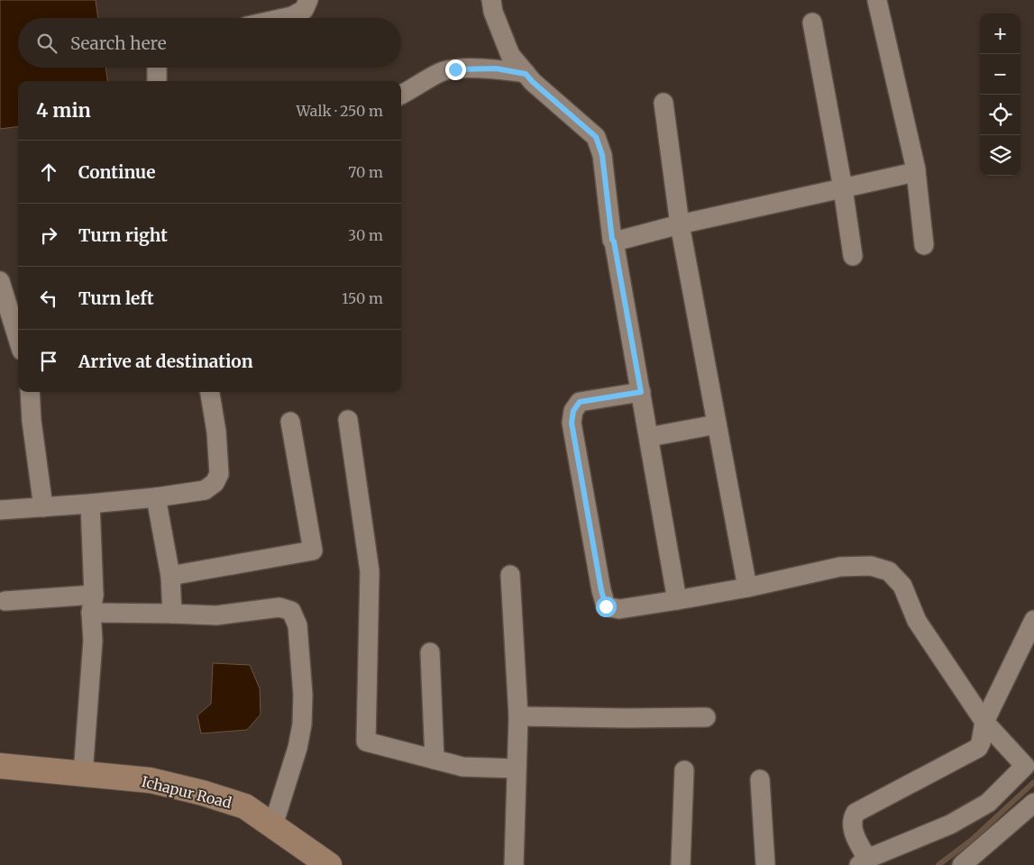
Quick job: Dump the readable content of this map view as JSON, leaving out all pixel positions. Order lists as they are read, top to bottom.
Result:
{
  "streets": {
    "street": ["Ichapur Road"]
  },
  "page": {
    "map_buttons": ["+", "−"],
    "search": "Search here",
    "heading": ["4 min", "Walk · 250 m"],
    "list": [
      ["Continue", "70 m"],
      ["Turn right", "30 m"],
      ["Turn left", "150 m"],
      "Arrive at destination"
    ]
  }
}
